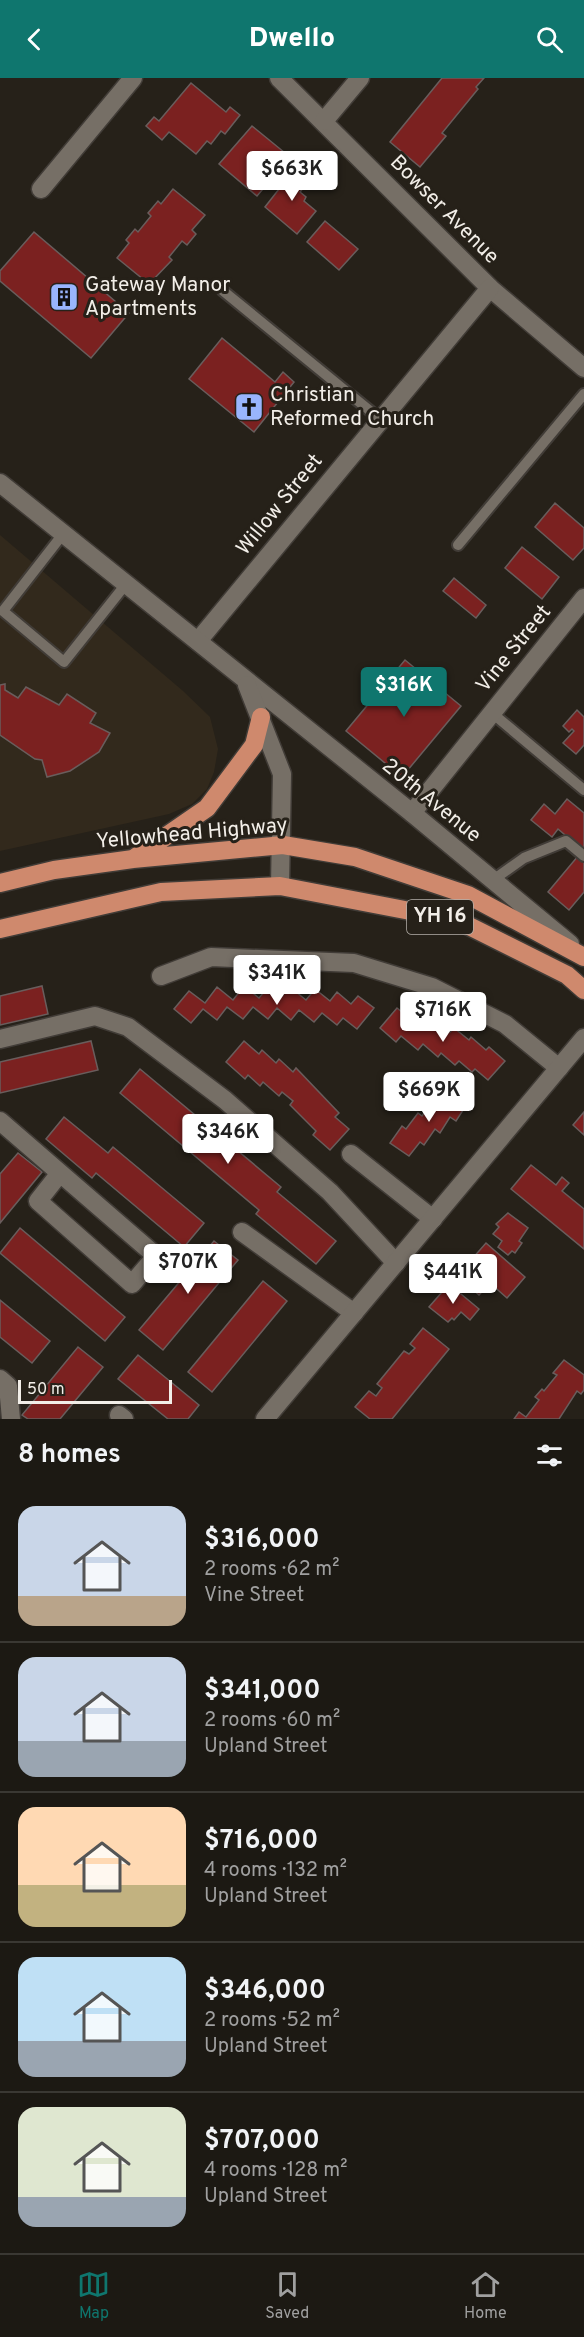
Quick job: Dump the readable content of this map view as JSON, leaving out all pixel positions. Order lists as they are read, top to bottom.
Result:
{
  "streets": {
    "highway": ["Yellowhead Highway", "YH 16"],
    "street": [
      "Bowser Avenue",
      "Willow Street",
      "Vine Street",
      "20th Avenue"
    ]
  },
  "crossings": [
    ["Bowser Avenue", "Willow Street"],
    ["Willow Street", "20th Avenue"],
    ["Vine Street", "20th Avenue"],
    ["20th Avenue", "Yellowhead Highway"],
    ["20th Avenue", "YH 16"]
  ],
  "places": {
    "building": ["Gateway Manor Apartments"],
    "church": ["Christian Reformed Church"]
  },
  "scale_bar": "50 m",
  "page": {
    "header": "Dwello",
    "price": [
      "$663K",
      "$316K",
      "$341K",
      "$716K",
      "$669K",
      "$346K",
      "$707K",
      "$441K"
    ],
    "scale": "50 m",
    "heading": "8 homes",
    "list": [
      {
        "name": "$316,000",
        "note": "2 rooms · 62 m² · Vine Street"
      },
      {
        "name": "$341,000",
        "note": "2 rooms · 60 m² · Upland Street"
      },
      {
        "name": "$716,000",
        "note": "4 rooms · 132 m² · Upland Street"
      },
      {
        "name": "$346,000",
        "note": "2 rooms · 52 m² · Upland Street"
      },
      {
        "name": "$707,000",
        "note": "4 rooms · 128 m² · Upland Street"
      }
    ],
    "tabs": ["Map", "Saved", "Home"]
  }
}
